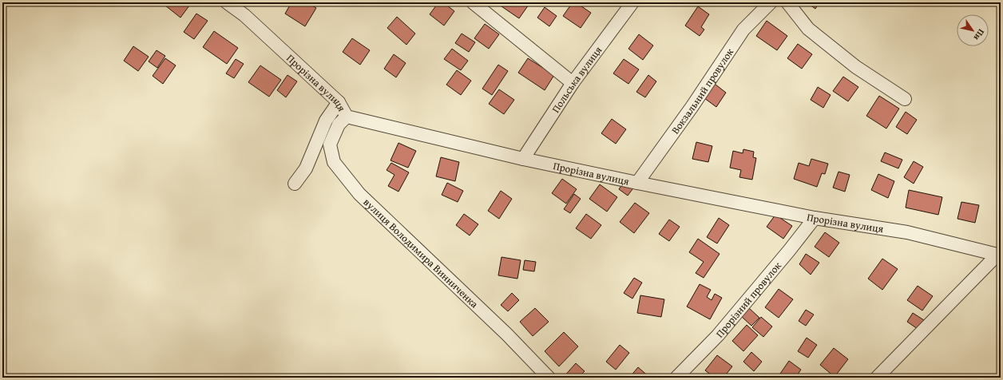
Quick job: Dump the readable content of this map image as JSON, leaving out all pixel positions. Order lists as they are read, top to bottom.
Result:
{
  "streets": {
    "street": [
      "Польська вулиця",
      "Прорізна вулиця",
      "Вокзальний провулок",
      "вулиця Володимира Винниченка",
      "Прорізний провулок"
    ]
  },
  "crossings": [
    ["Польська вулиця", "Прорізна вулиця"],
    ["Прорізна вулиця", "Вокзальний провулок"],
    ["Прорізна вулиця", "вулиця Володимира Винниченка"],
    ["Прорізна вулиця", "Прорізний провулок"]
  ],
  "north": "bottom right"
}
